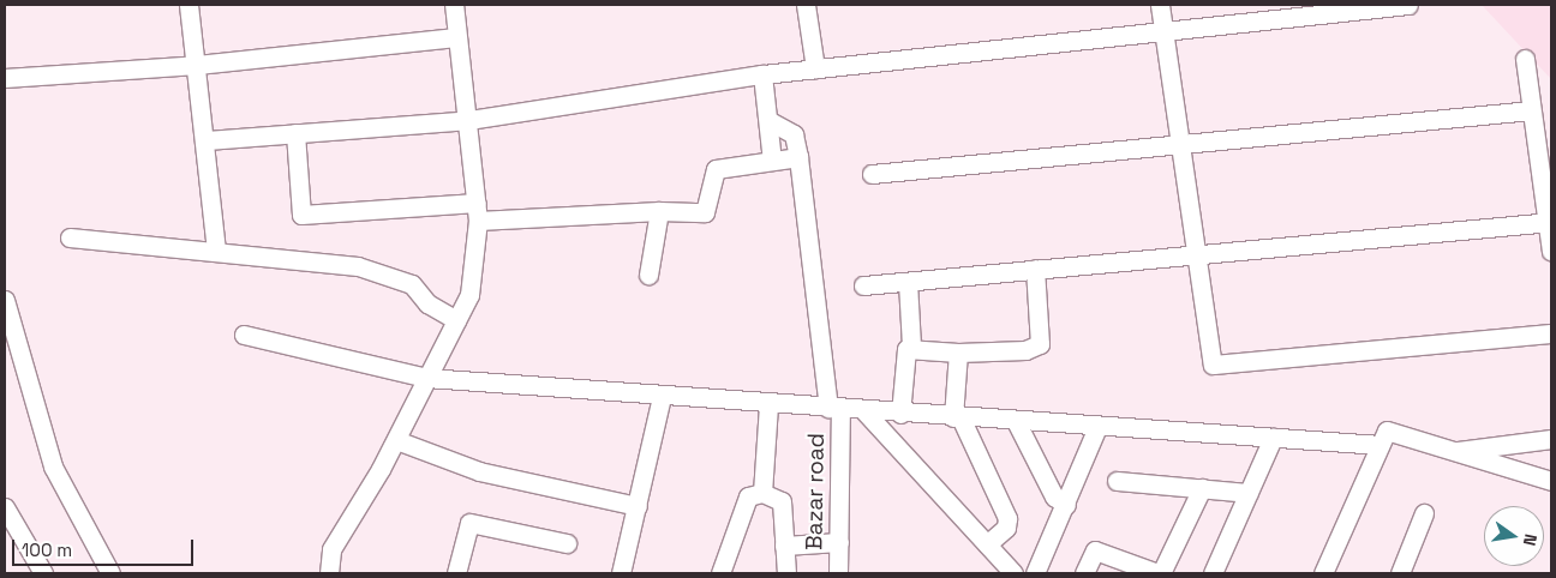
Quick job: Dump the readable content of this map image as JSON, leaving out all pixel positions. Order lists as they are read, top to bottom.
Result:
{
  "streets": {
    "street": ["Bazar road"]
  },
  "scale_bar": "100 m",
  "north": "right"
}
